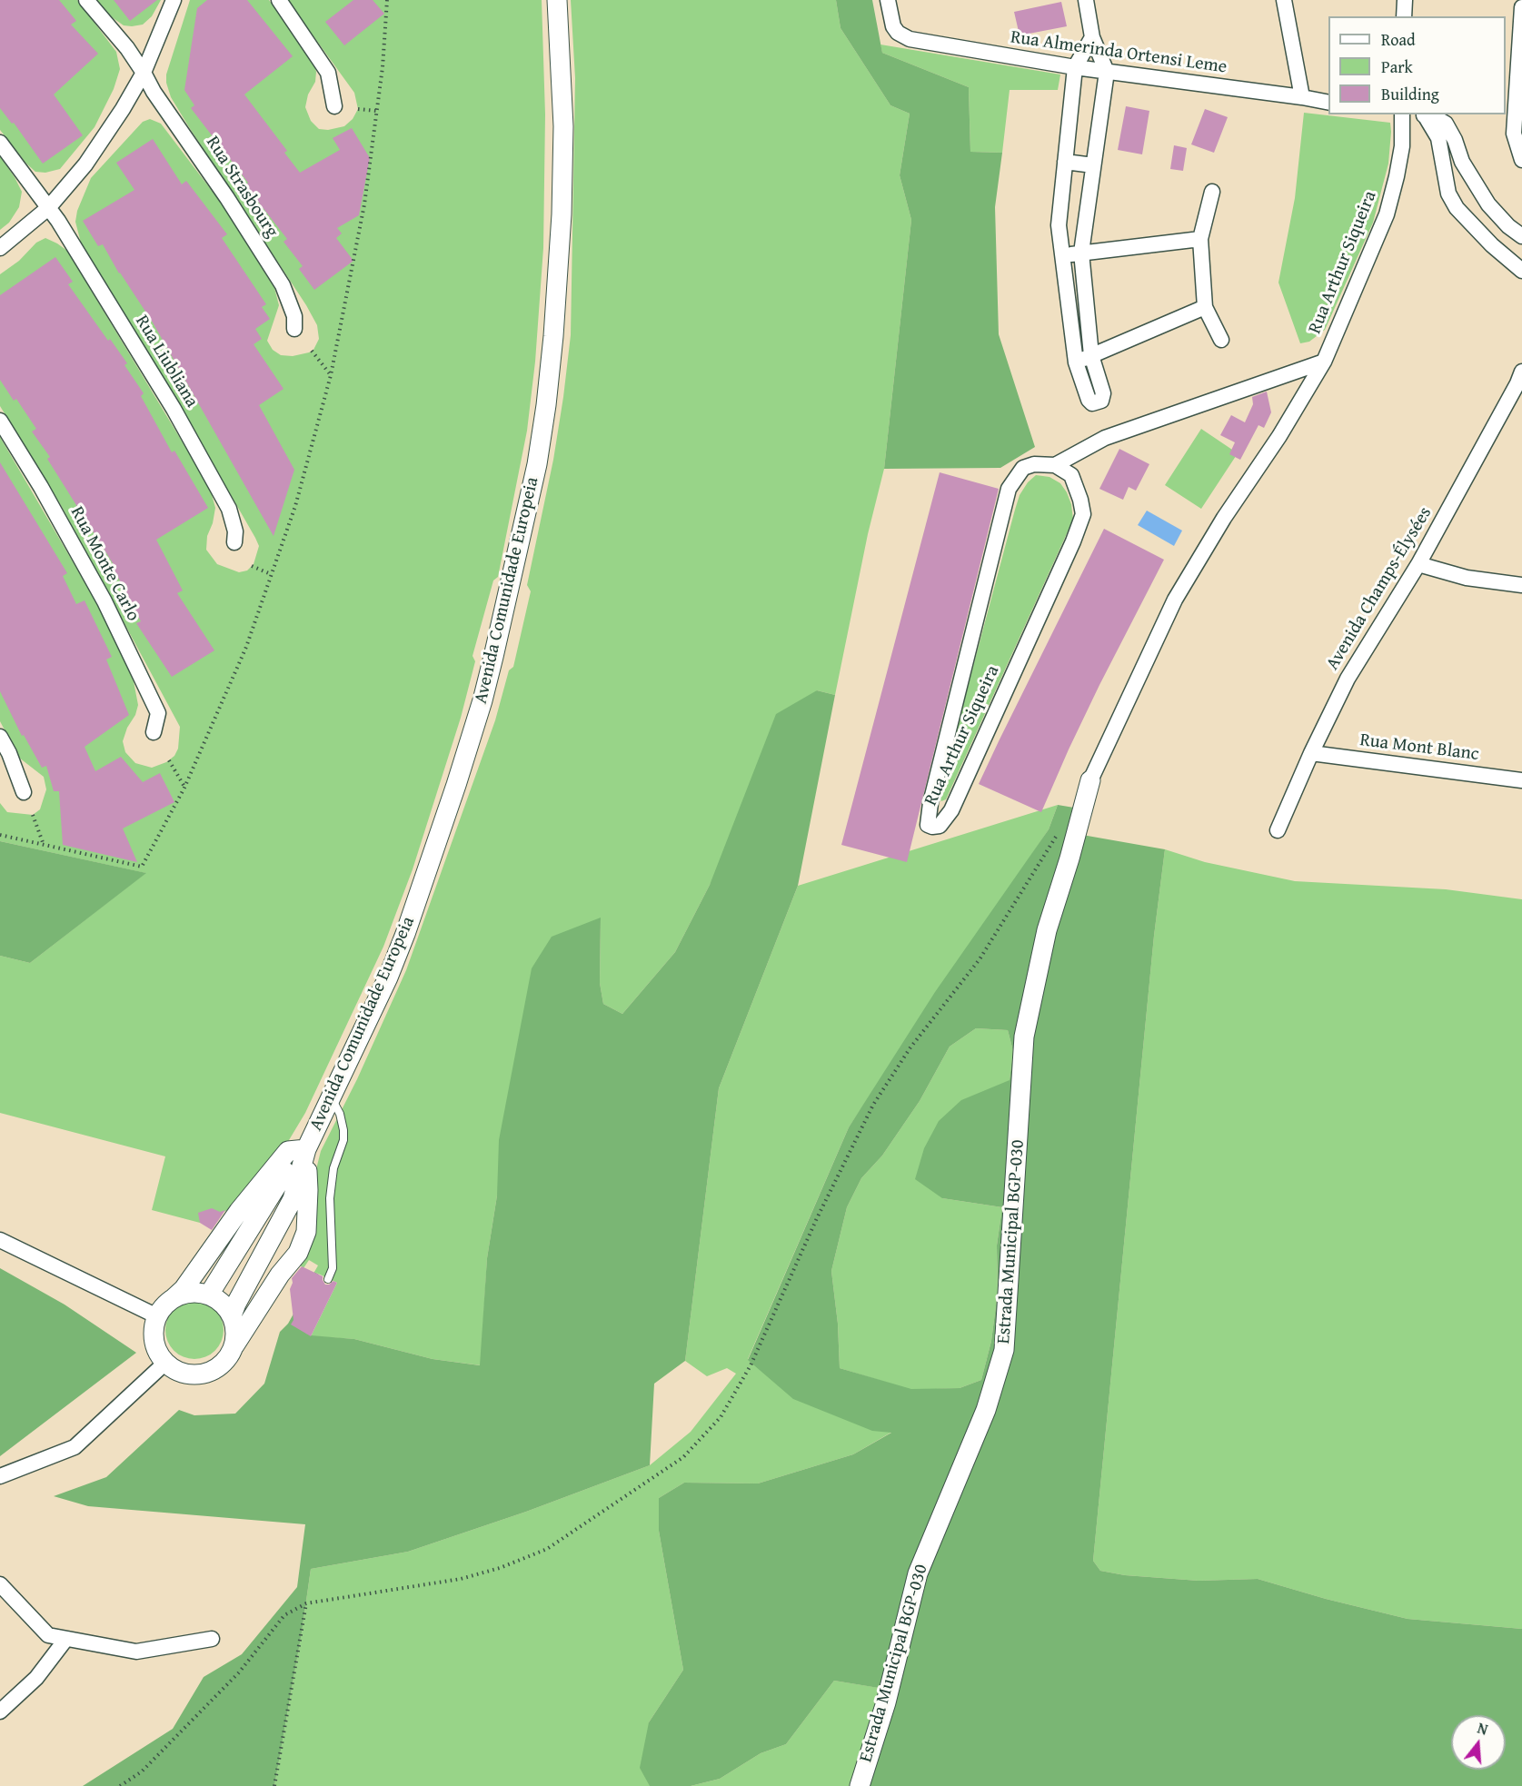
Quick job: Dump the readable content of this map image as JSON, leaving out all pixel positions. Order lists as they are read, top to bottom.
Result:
{
  "streets": {
    "street": [
      "Rua Almerinda Ortensi Leme",
      "Rua Strasbourg",
      "Rua Arthur Siqueira",
      "Rua Liubliana",
      "Rua Monte Carlo",
      "Avenida Champs-Élysées",
      "Avenida Comunidade Europeia",
      "Rua Mont Blanc",
      "Estrada Municipal BGP-030"
    ]
  },
  "crossings": [
    ["Rua Arthur Siqueira", "Estrada Municipal BGP-030"],
    ["Avenida Champs-Élysées", "Rua Mont Blanc"]
  ],
  "legend": ["Road", "Park", "Building"],
  "north": "top"
}
